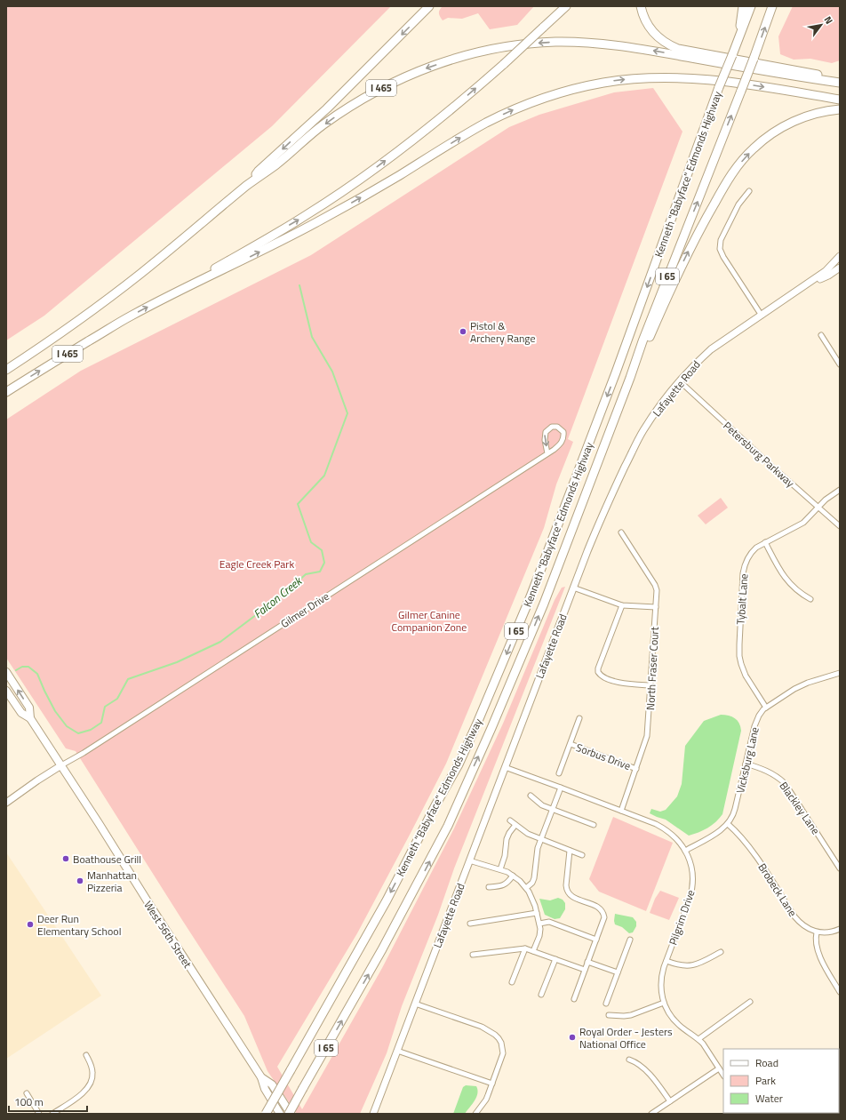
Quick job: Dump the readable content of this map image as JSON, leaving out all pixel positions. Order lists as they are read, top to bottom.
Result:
{
  "streets": {
    "highway": ["I 465", "Kenneth \"Babyface\" Edmonds Highway", "I 65"],
    "main road": ["Lafayette Road", "West 56th Street"],
    "street": [
      "Petersburg Parkway",
      "Tybalt Lane",
      "Gilmer Drive",
      "North Fraser Court",
      "Sorbus Drive",
      "Vicksburg Lane",
      "Blackley Lane",
      "Brobeck Lane",
      "Pilgrim Drive"
    ]
  },
  "crossings": [
    ["Kenneth \"Babyface\" Edmonds Highway", "West 56th Street"],
    ["Lafayette Road", "Petersburg Parkway"],
    ["Lafayette Road", "Pilgrim Drive"],
    ["Petersburg Parkway", "Tybalt Lane"],
    ["Tybalt Lane", "Vicksburg Lane"],
    ["Gilmer Drive", "West 56th Street"],
    ["North Fraser Court", "Sorbus Drive"],
    ["North Fraser Court", "Pilgrim Drive"],
    ["Vicksburg Lane", "Blackley Lane"],
    ["Vicksburg Lane", "Brobeck Lane"],
    ["Vicksburg Lane", "Pilgrim Drive"]
  ],
  "water": ["Falcon Creek"],
  "parks": ["Eagle Creek Park", "Gilmer Canine Companion Zone"],
  "places": [
    "Pistol & Archery Range",
    "Boathouse Grill",
    "Manhattan Pizzeria",
    "Deer Run Elementary School",
    "Royal Order - Jesters National Office"
  ],
  "legend": ["Road", "Park", "Water"],
  "scale_bar": "100 m",
  "north": "top right"
}
